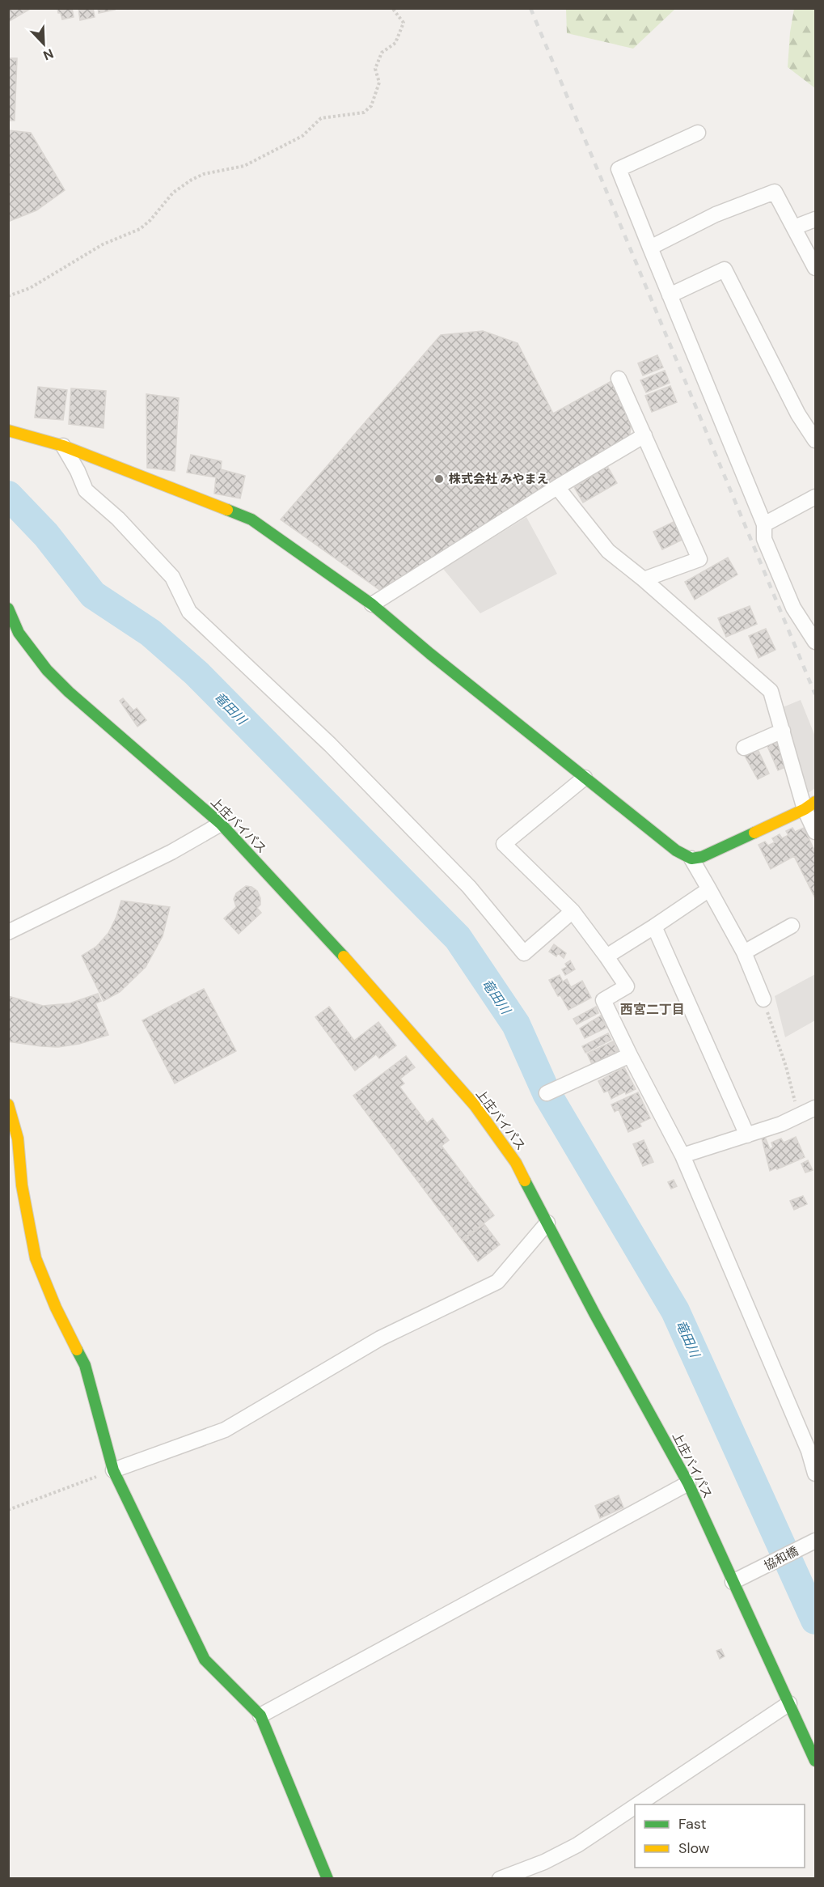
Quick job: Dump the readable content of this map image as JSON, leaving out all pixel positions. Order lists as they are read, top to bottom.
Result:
{
  "streets": {
    "main road": ["上庄バイパス"],
    "street": ["協和橋"]
  },
  "crossings": [
    ["上庄バイパス", "協和橋"]
  ],
  "districts": ["西宮二丁目"],
  "water": ["竜田川"],
  "places": ["株式会社 みやまえ"],
  "legend": ["Fast", "Slow"],
  "north": "bottom right"
}
